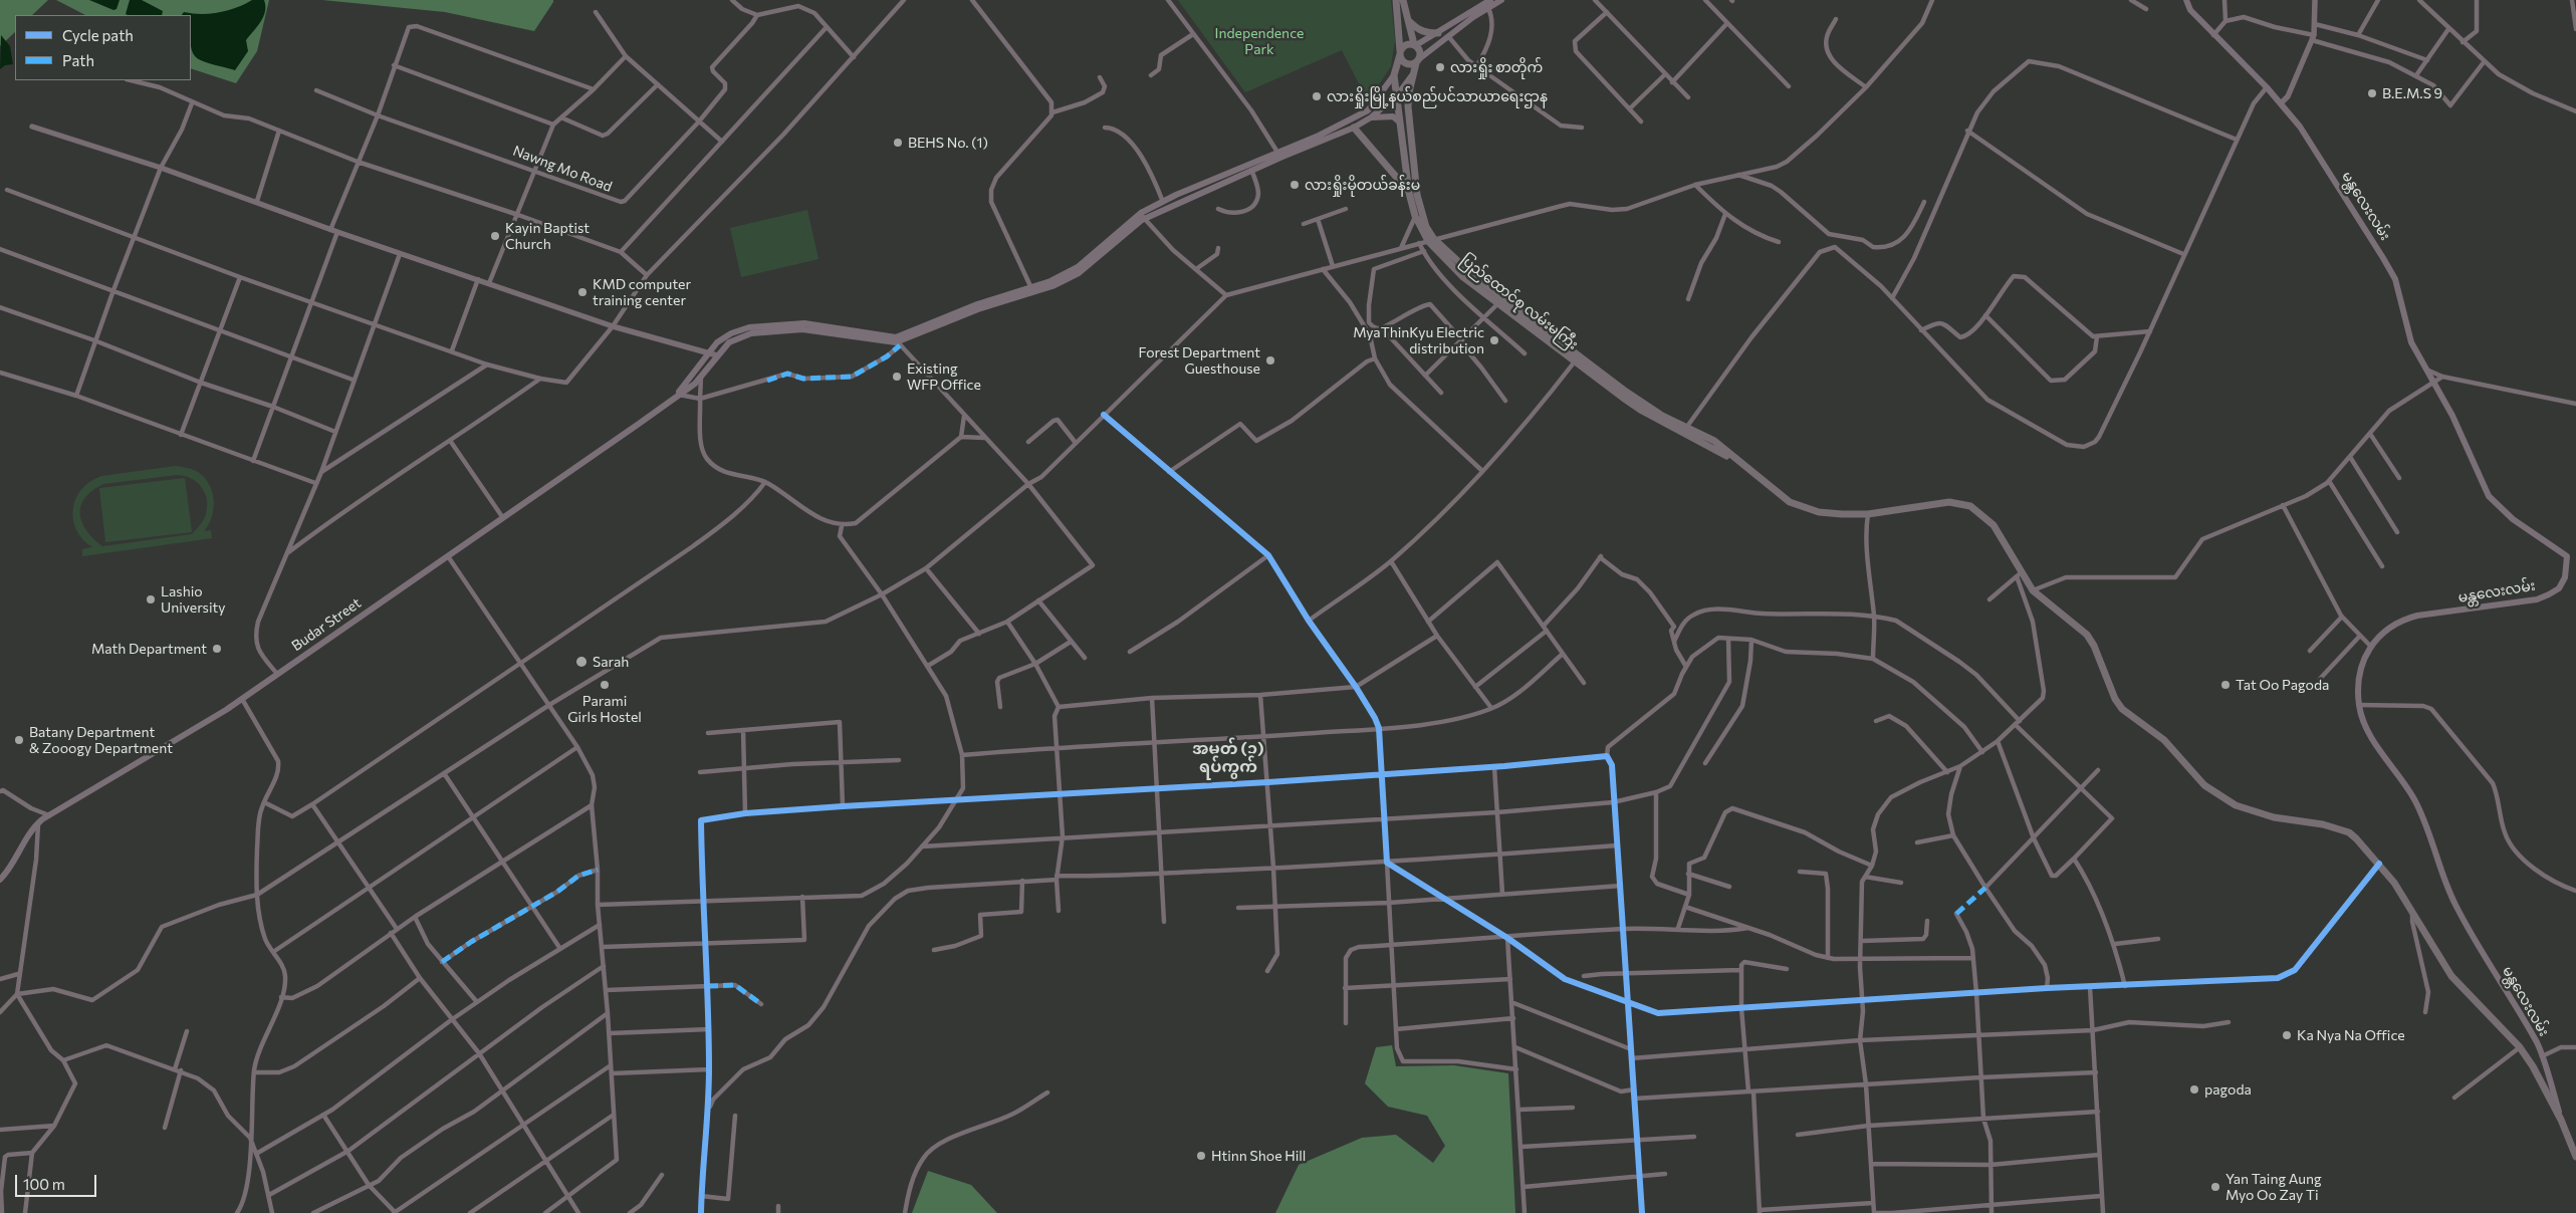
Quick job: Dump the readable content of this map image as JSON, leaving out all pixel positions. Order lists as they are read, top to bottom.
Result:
{
  "streets": {
    "main road": ["မန္တလေးလမ်း", "ပြည်ထောင်စု လမ်းမကြီး", "Budar Street"],
    "street": ["Nawng Mo Road"]
  },
  "districts": ["အမှတ် (၁) ရပ်ကွက်"],
  "parks": ["Independence Park"],
  "places": [
    "လားရှိုး စာတိုက်",
    "B.E.M.S 9",
    "လားရှိုးမြို့နယ်စည်ပင်သာယာရေးဌာန",
    "BEHS No. (1)",
    "လားရှိုးမိုတယ်ခန်းမ",
    "Kayin Baptist Church",
    "KMD computer training center",
    "MyaThinKyu Electric distribution",
    "Forest Department Guesthouse",
    "Existing WFP Office",
    "Lashio University",
    "Math Department",
    "Sarah",
    "Parami Girls Hostel",
    "Tat Oo Pagoda",
    "Batany Department & Zooogy Department",
    "Ka Nya Na Office",
    "pagoda",
    "Htinn Shoe Hill",
    "Yan Taing Aung Myo Oo Zay Ti"
  ],
  "legend": ["Cycle path", "Path"],
  "scale_bar": "100 m"
}
